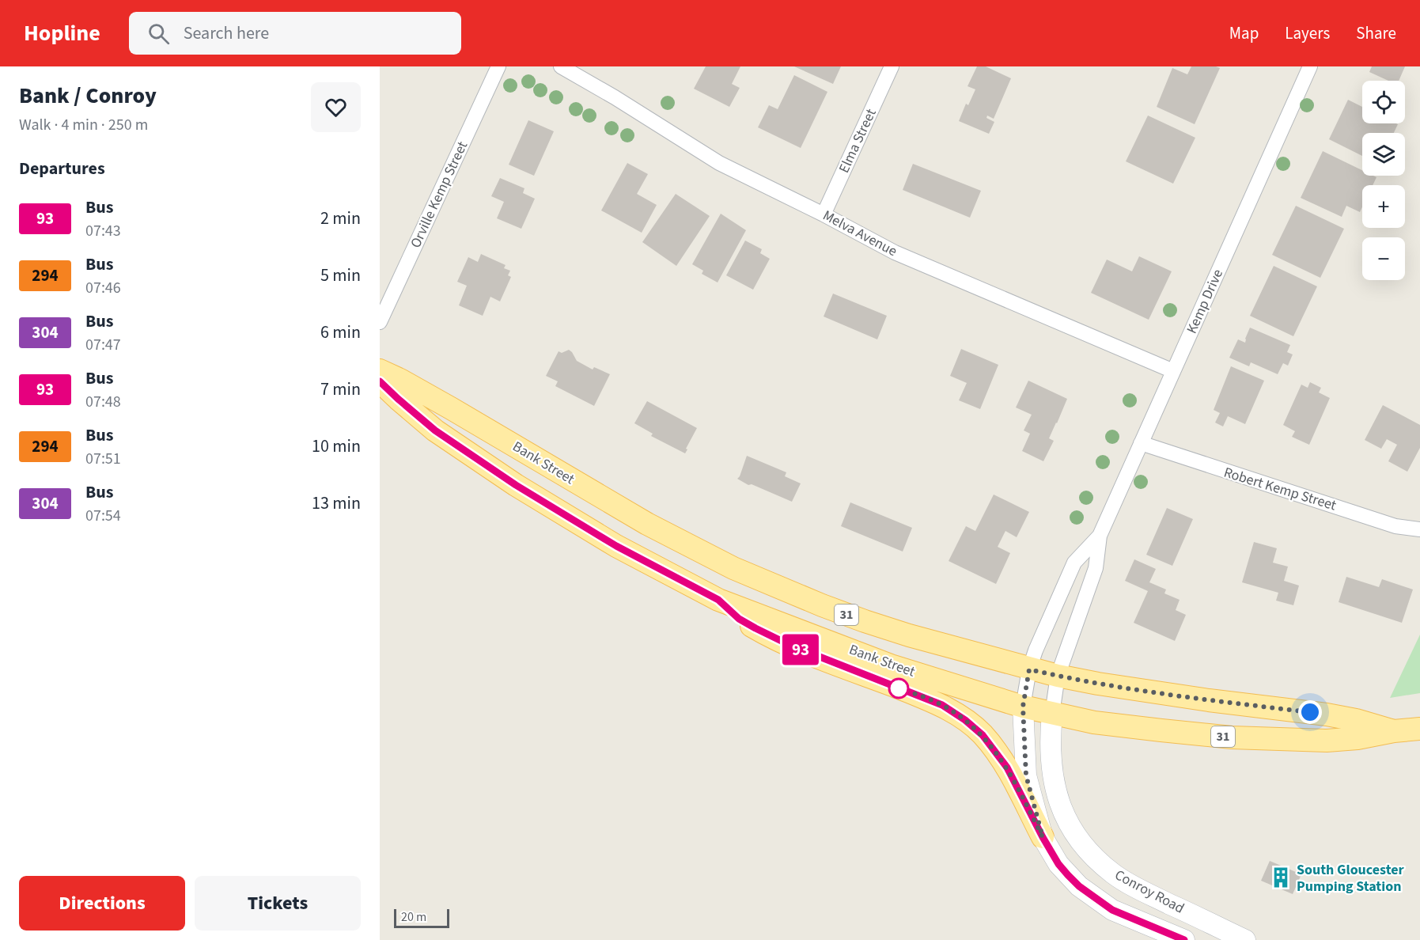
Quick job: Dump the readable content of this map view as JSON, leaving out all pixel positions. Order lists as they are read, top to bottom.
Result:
{
  "streets": {
    "main road": ["Bank Street", "31", "Conroy Road"],
    "street": [
      "Elma Street",
      "Orville Kemp Street",
      "Melva Avenue",
      "Kemp Drive",
      "Robert Kemp Street"
    ]
  },
  "crossings": [
    ["Elma Street", "Melva Avenue"],
    ["Melva Avenue", "Kemp Drive"],
    ["Kemp Drive", "Bank Street"],
    ["Kemp Drive", "Robert Kemp Street"],
    ["Kemp Drive", "Conroy Road"],
    ["Bank Street", "Conroy Road"]
  ],
  "places": {
    "building": ["South Gloucester Pumping Station"]
  },
  "lines": ["bus line 93"],
  "scale_bar": "20 m",
  "page": {
    "header": "Hopline",
    "search": "Search here",
    "nav": ["Map", "Layers", "Share"],
    "heading": [
      ["Bank / Conroy", "Walk · 4 min · 250 m"],
      "Departures"
    ],
    "on_map": "93",
    "map_buttons": ["+", "−"],
    "list": [
      {
        "mark": "93",
        "name": "Bus",
        "note": "07:43",
        "value": "2 min"
      },
      {
        "mark": "294",
        "name": "Bus",
        "note": "07:46",
        "value": "5 min"
      },
      {
        "mark": "304",
        "name": "Bus",
        "note": "07:47",
        "value": "6 min"
      },
      {
        "mark": "93",
        "name": "Bus",
        "note": "07:48",
        "value": "7 min"
      },
      {
        "mark": "294",
        "name": "Bus",
        "note": "07:51",
        "value": "10 min"
      },
      {
        "mark": "304",
        "name": "Bus",
        "note": "07:54",
        "value": "13 min"
      }
    ],
    "buttons": ["Directions", "Tickets"],
    "scale": "20 m"
  }
}
